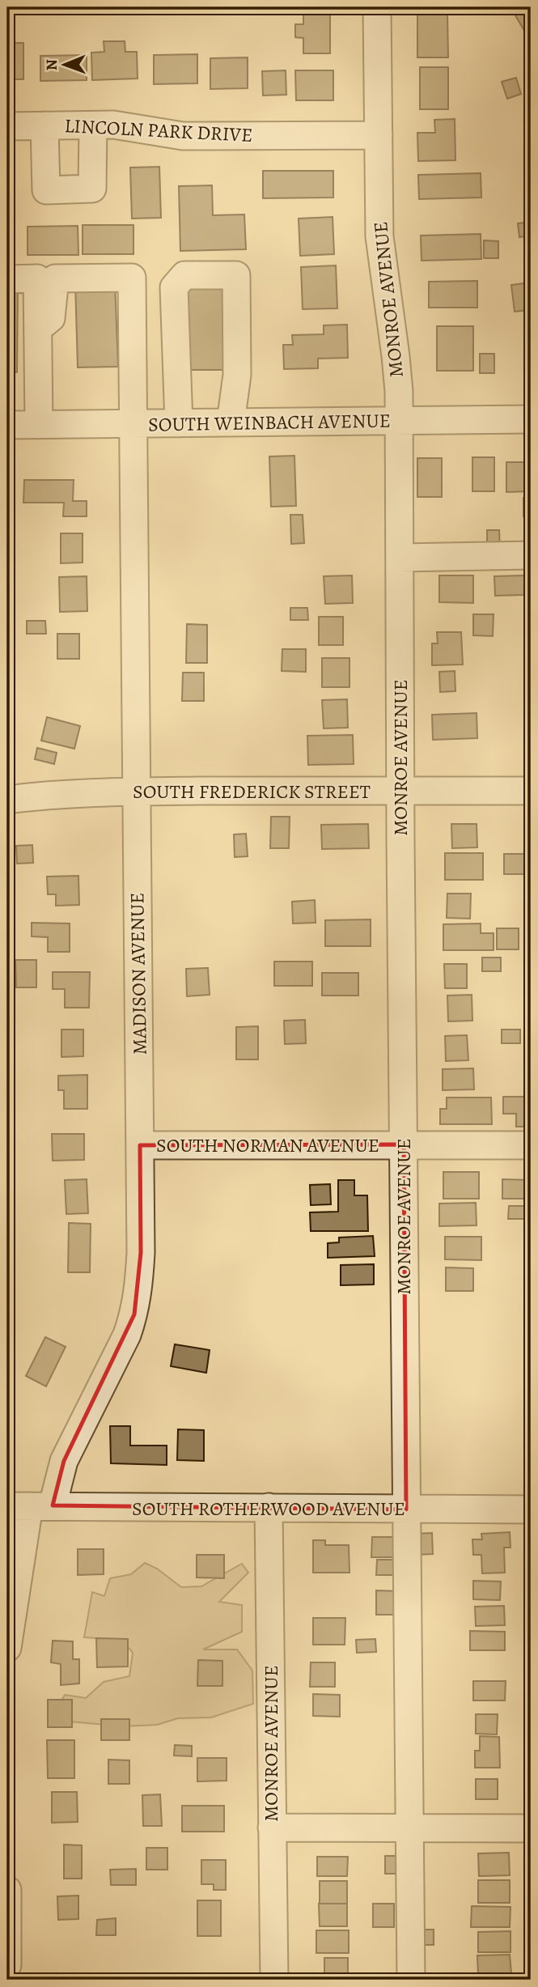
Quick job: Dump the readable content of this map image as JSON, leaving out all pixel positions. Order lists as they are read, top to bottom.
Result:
{
  "streets": {
    "street": [
      "LINCOLN PARK DRIVE",
      "MONROE AVENUE",
      "SOUTH WEINBACH AVENUE",
      "SOUTH FREDERICK STREET",
      "MADISON AVENUE",
      "SOUTH NORMAN AVENUE",
      "SOUTH ROTHERWOOD AVENUE"
    ]
  },
  "crossings": [
    ["LINCOLN PARK DRIVE", "MONROE AVENUE"],
    ["MONROE AVENUE", "SOUTH WEINBACH AVENUE"],
    ["MONROE AVENUE", "SOUTH FREDERICK STREET"],
    ["MONROE AVENUE", "SOUTH NORMAN AVENUE"],
    ["MONROE AVENUE", "SOUTH ROTHERWOOD AVENUE"],
    ["SOUTH WEINBACH AVENUE", "MADISON AVENUE"],
    ["SOUTH FREDERICK STREET", "MADISON AVENUE"],
    ["MADISON AVENUE", "SOUTH NORMAN AVENUE"],
    ["MADISON AVENUE", "SOUTH ROTHERWOOD AVENUE"]
  ],
  "north": "left"
}
